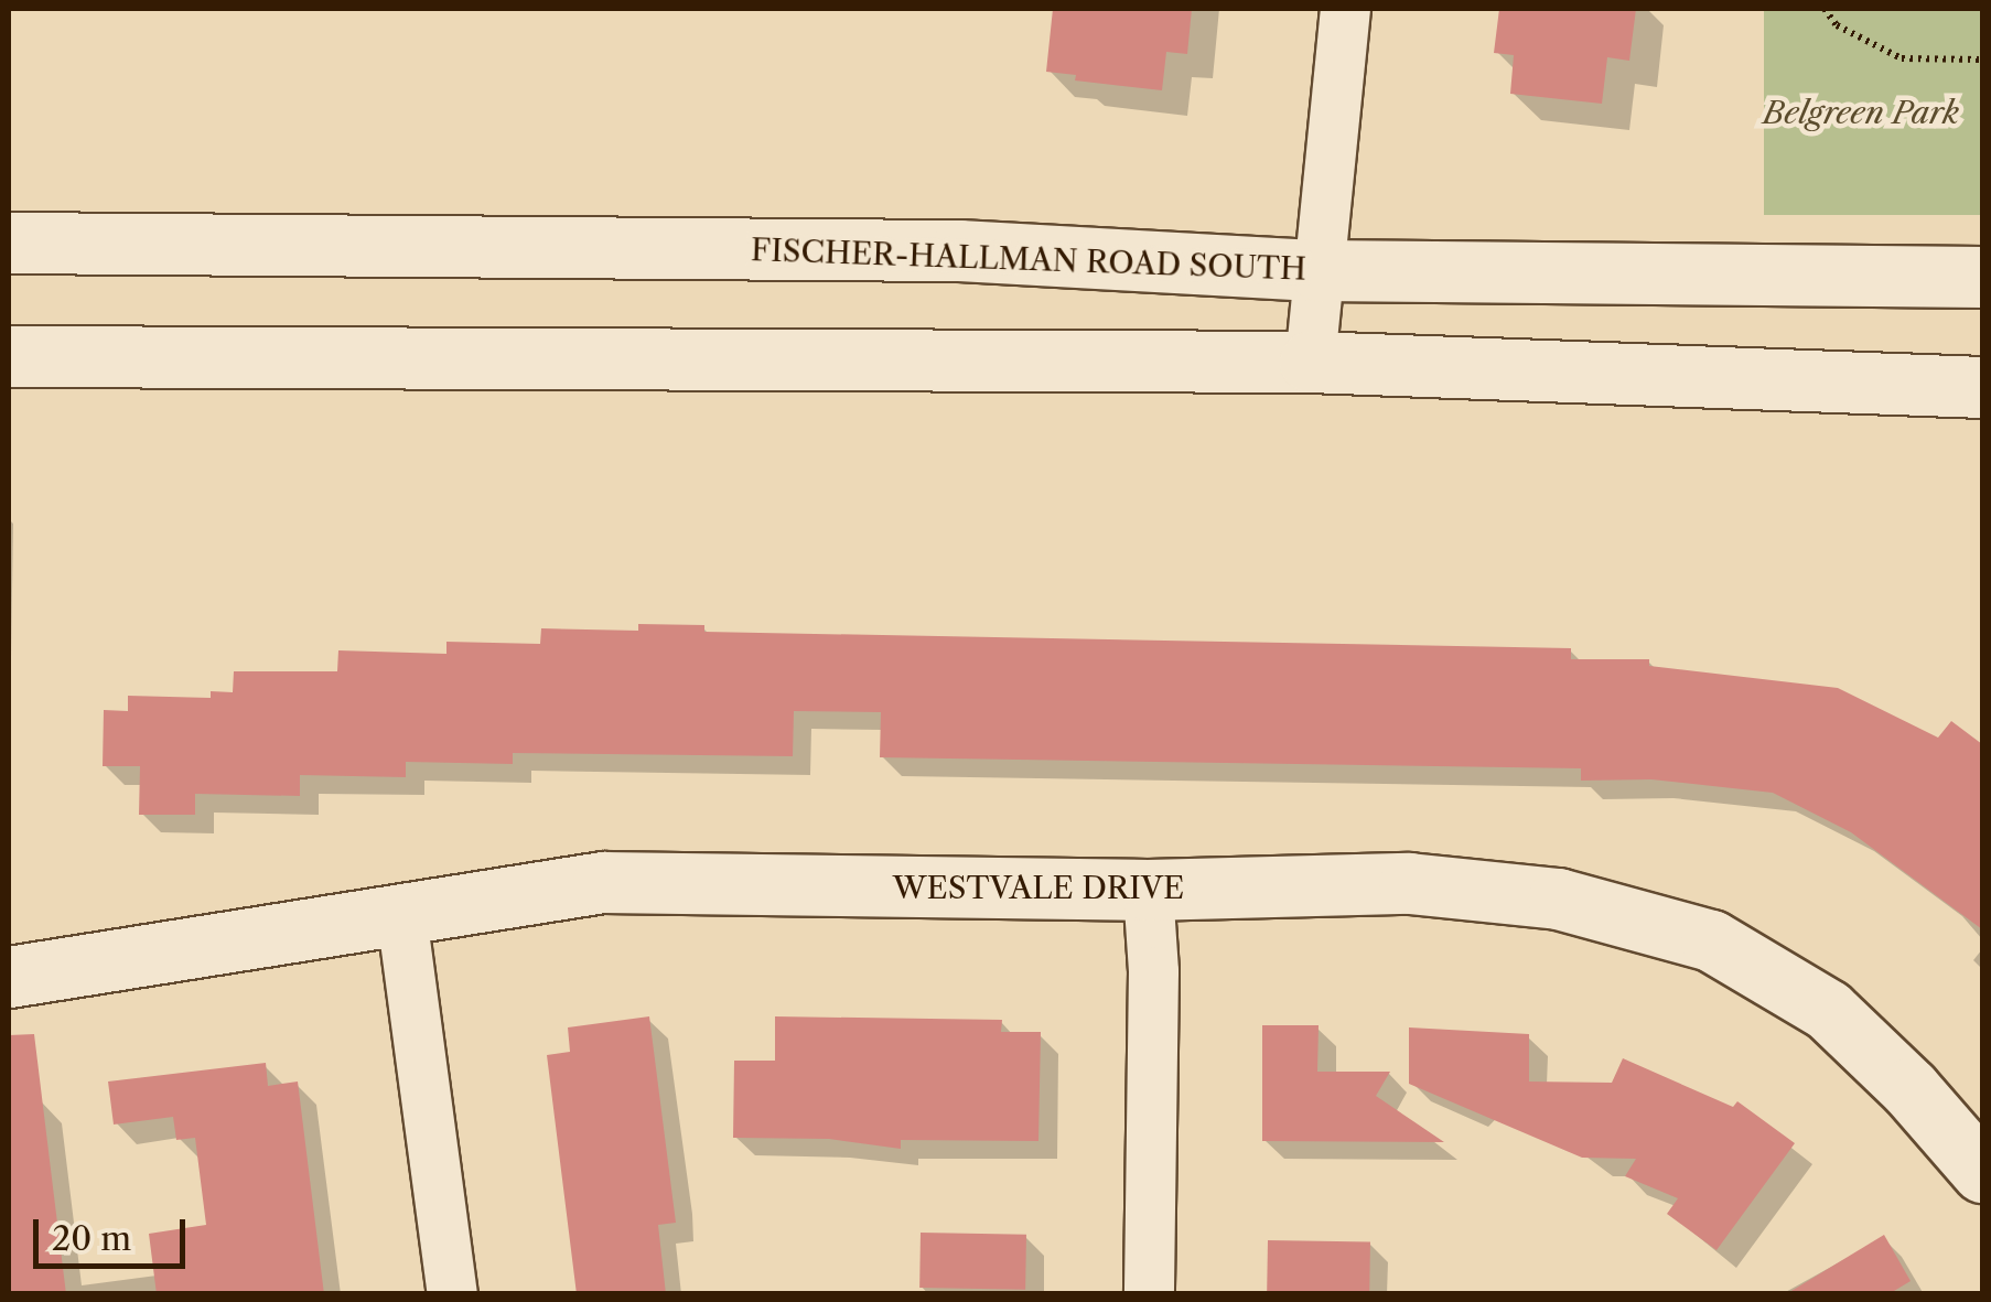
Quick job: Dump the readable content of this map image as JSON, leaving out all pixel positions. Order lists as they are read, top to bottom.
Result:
{
  "streets": {
    "main road": ["FISCHER-HALLMAN ROAD SOUTH", "WESTVALE DRIVE"]
  },
  "parks": ["Belgreen Park"],
  "scale_bar": "20 m"
}
